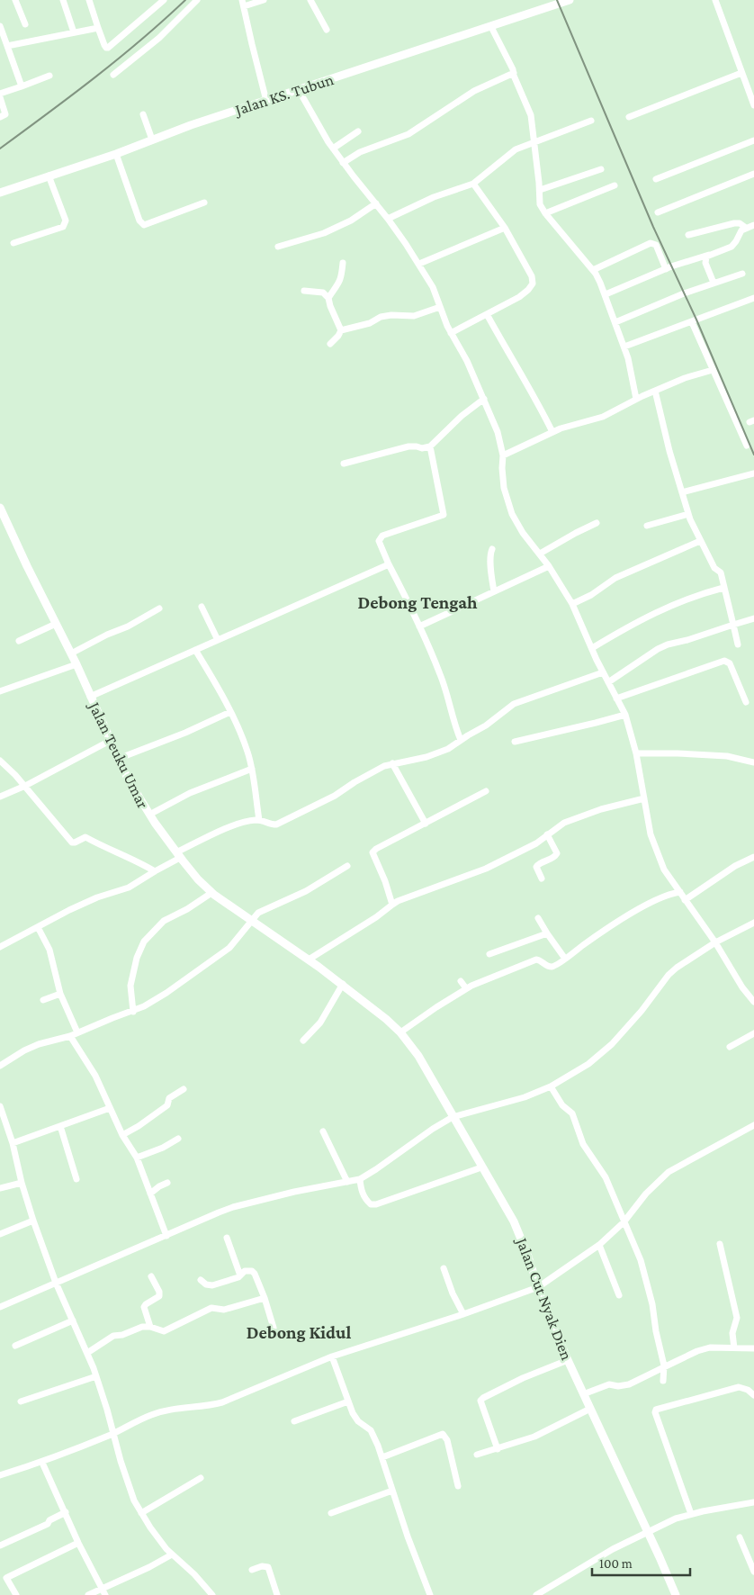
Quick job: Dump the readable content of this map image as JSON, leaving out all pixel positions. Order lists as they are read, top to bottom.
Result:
{
  "streets": {
    "main road": ["Jalan KS. Tubun", "Jalan Teuku Umar", "Jalan Cut Nyak Dien"]
  },
  "crossings": [
    ["Jalan Teuku Umar", "Jalan Cut Nyak Dien"]
  ],
  "districts": ["Debong Tengah", "Debong Kidul"],
  "scale_bar": "100 m"
}
